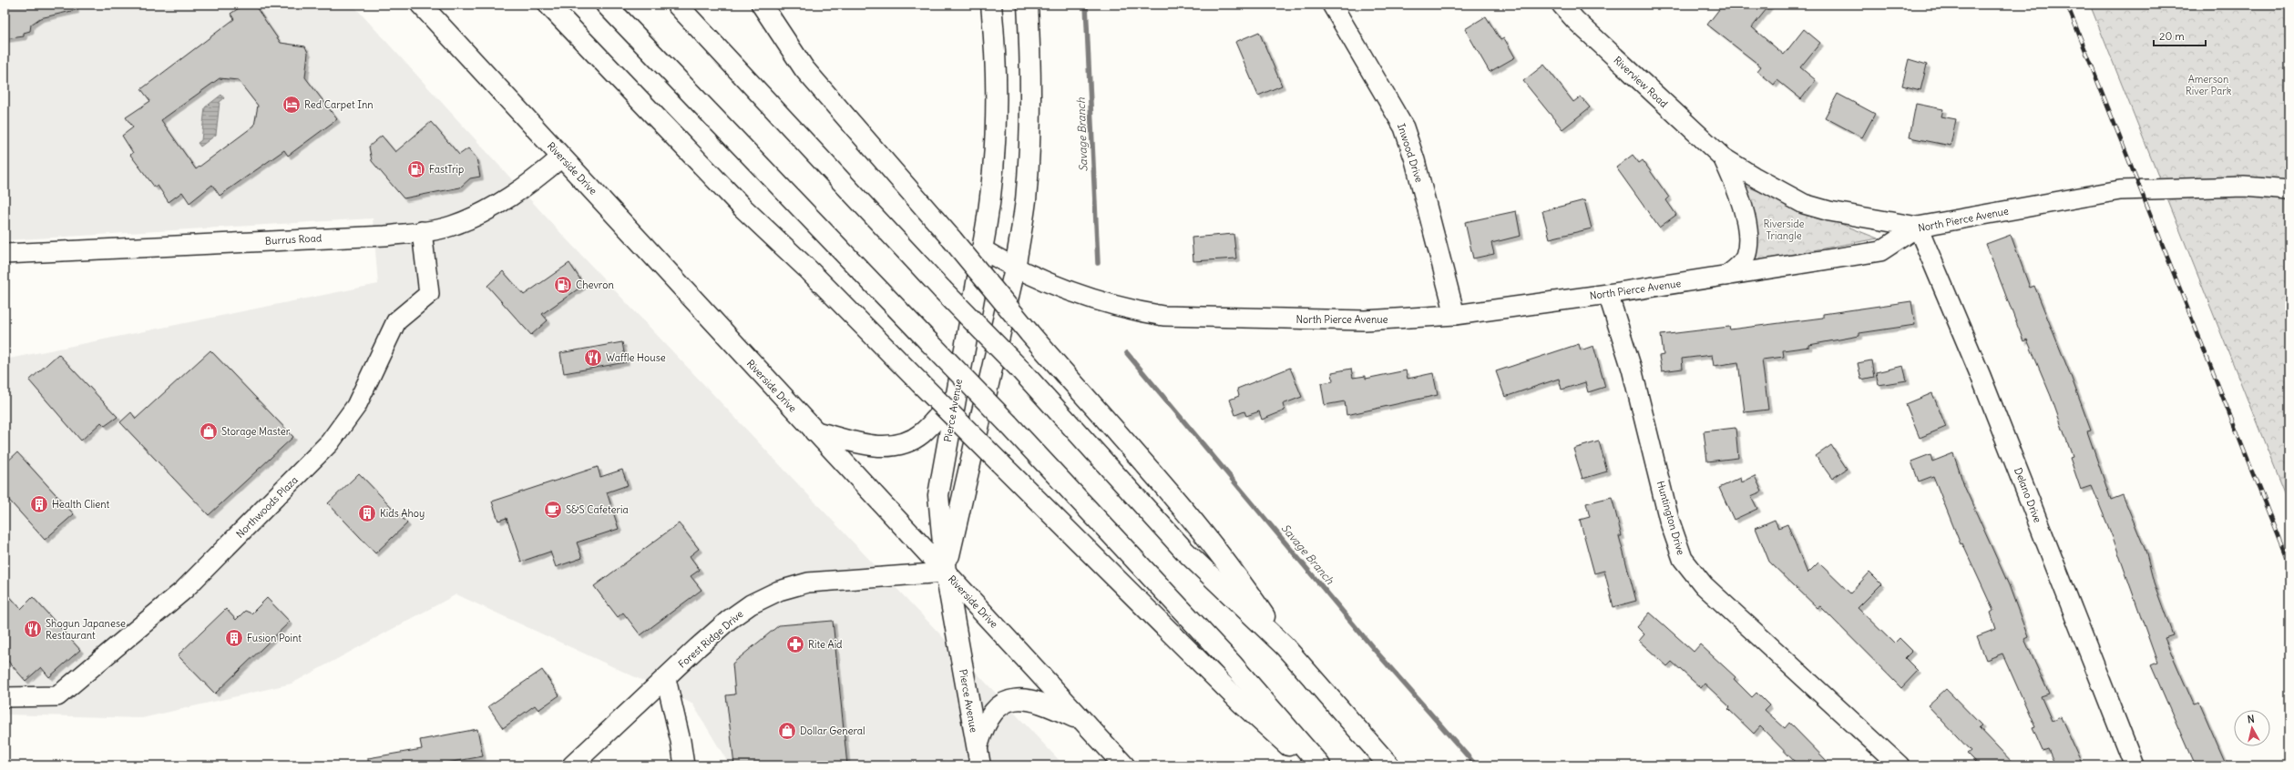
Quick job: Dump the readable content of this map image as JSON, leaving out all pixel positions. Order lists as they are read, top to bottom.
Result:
{
  "streets": {
    "main road": ["Riverside Drive", "Pierce Avenue"],
    "street": [
      "Riverview Road",
      "Inwood Drive",
      "North Pierce Avenue",
      "Burrus Road",
      "Delano Drive",
      "Northwoods Plaza",
      "Huntington Drive",
      "Forest Ridge Drive"
    ]
  },
  "crossings": [
    ["Riverview Road", "North Pierce Avenue"],
    ["Riverview Road", "Delano Drive"],
    ["Inwood Drive", "North Pierce Avenue"],
    ["Riverside Drive", "Burrus Road"],
    ["Riverside Drive", "Pierce Avenue"],
    ["Riverside Drive", "Forest Ridge Drive"],
    ["North Pierce Avenue", "Pierce Avenue"],
    ["North Pierce Avenue", "Delano Drive"],
    ["North Pierce Avenue", "Huntington Drive"],
    ["Burrus Road", "Northwoods Plaza"],
    ["Pierce Avenue", "Forest Ridge Drive"]
  ],
  "water": ["Savage Branch"],
  "parks": ["Amerson River Park", "Riverside Triangle"],
  "places": {
    "hotel": ["Red Carpet Inn"],
    "fuel station": ["FastTrip", "Chevron"],
    "restaurant": ["Waffle House", "Shogun Japanese Restaurant"],
    "shop": ["Storage Master", "Dollar General"],
    "building": ["Health Client", "Kids Ahoy", "Fusion Point"],
    "cafe": ["S&S Cafeteria"],
    "pharmacy": ["Rite Aid"]
  },
  "scale_bar": "20 m",
  "north": "top"
}
